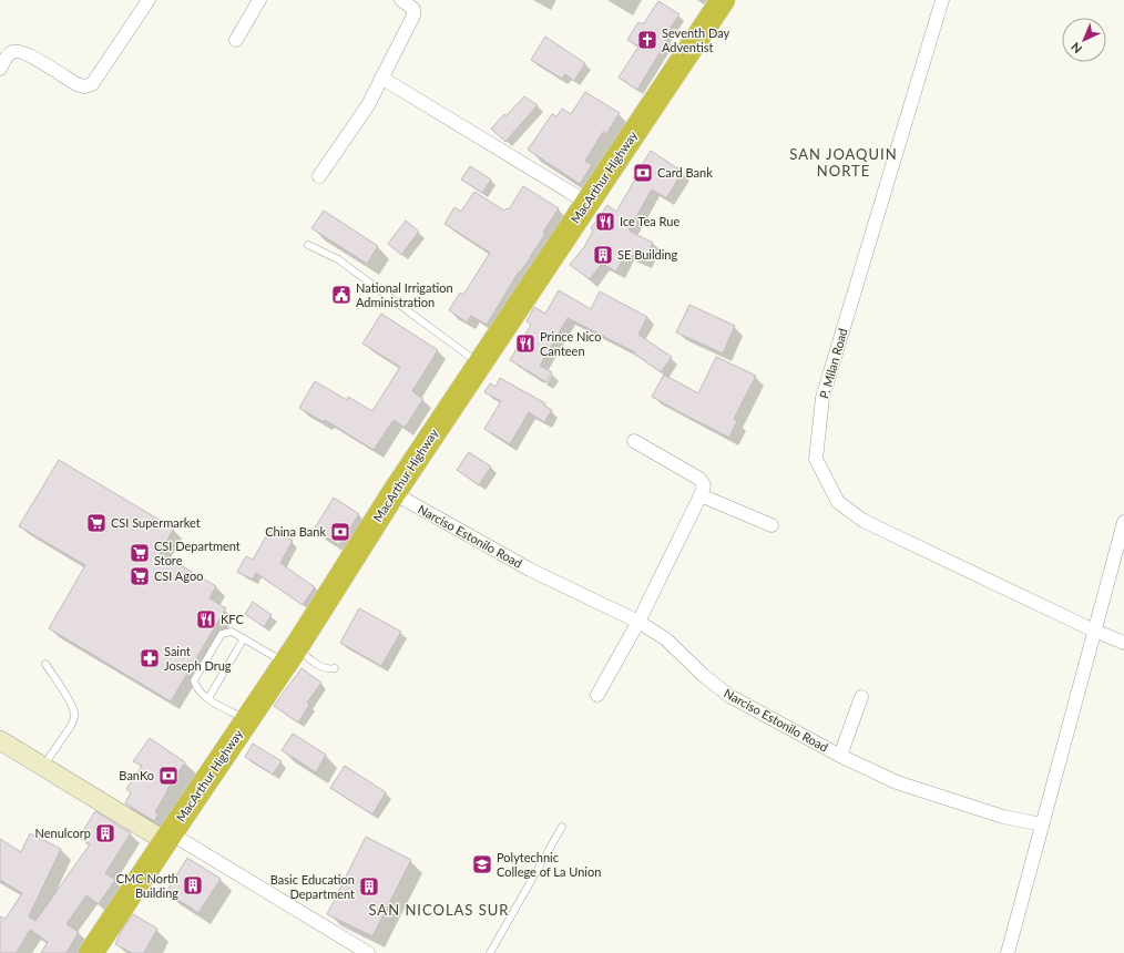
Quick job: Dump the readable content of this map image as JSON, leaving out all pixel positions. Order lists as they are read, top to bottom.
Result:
{
  "streets": {
    "highway": ["MacArthur Highway"],
    "street": ["P. Milan Road", "Narciso Estonilo Road"]
  },
  "crossings": [
    ["MacArthur Highway", "Narciso Estonilo Road"]
  ],
  "districts": ["SAN JOAQUIN NORTE", "SAN NICOLAS SUR"],
  "places": {
    "church": ["Seventh Day Adventist"],
    "bank": ["Card Bank", "China Bank", "BanKo"],
    "restaurant": ["Ice Tea Rue", "Prince Nico Canteen", "KFC"],
    "building": [
      "SE Building",
      "Nenulcorp",
      "CMC North Building",
      "Basic Education Department"
    ],
    "public building": ["National Irrigation Administration"],
    "supermarket": ["CSI Supermarket", "CSI Department Store", "CSI Agoo"],
    "pharmacy": ["Saint Joseph Drug"],
    "school or university": ["Polytechnic College of La Union"]
  },
  "north": "bottom left"
}
